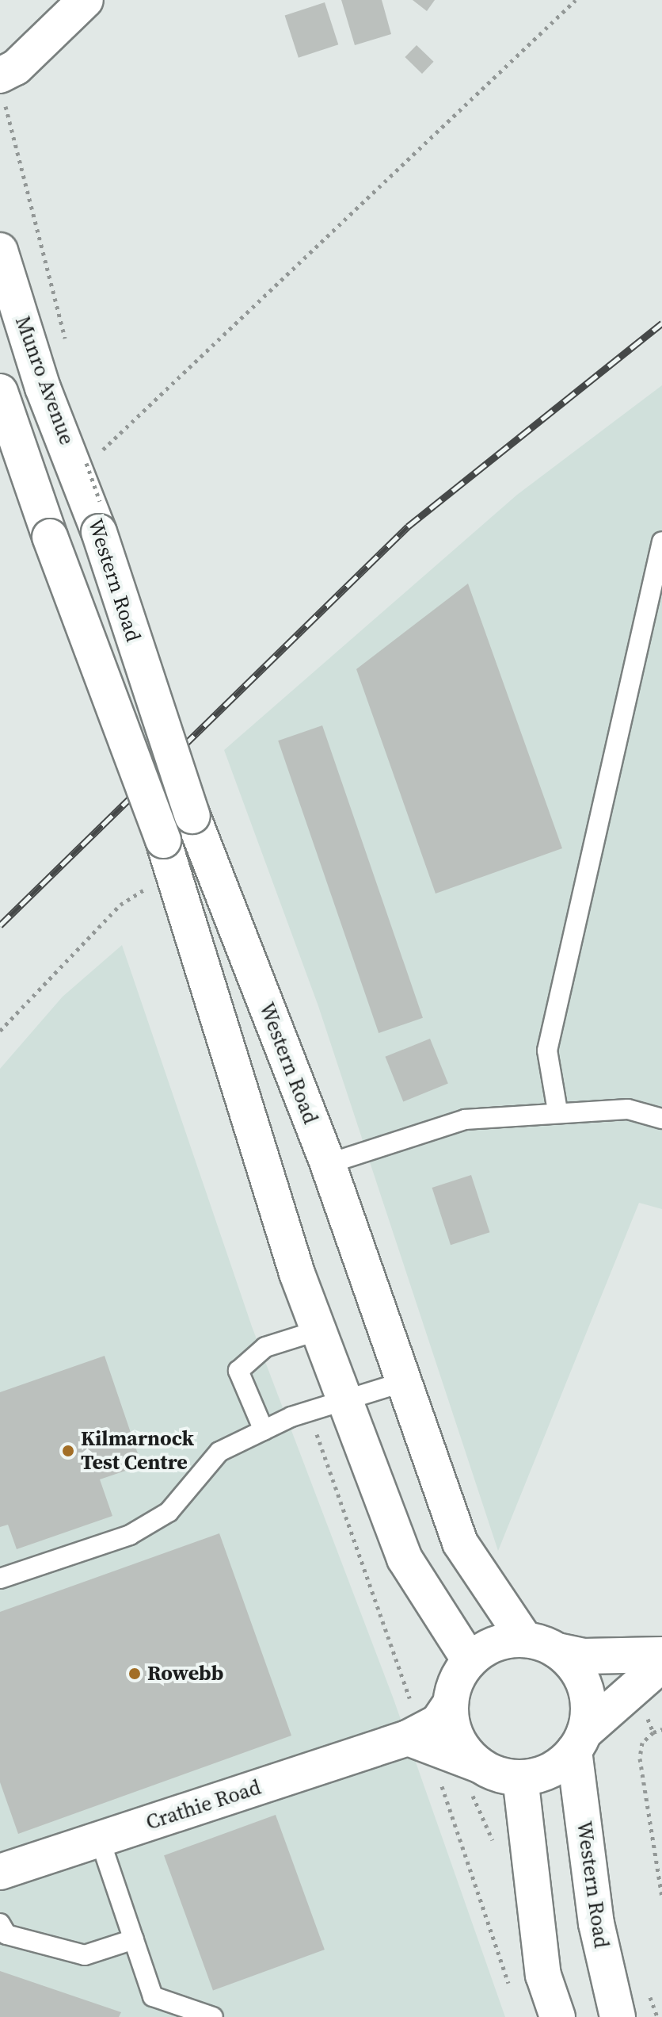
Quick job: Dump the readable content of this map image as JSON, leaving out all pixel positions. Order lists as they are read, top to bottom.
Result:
{
  "streets": {
    "main road": ["Munro Avenue", "Western Road", "Crathie Road"]
  },
  "crossings": [
    ["Munro Avenue", "Western Road"],
    ["Western Road", "Crathie Road"]
  ],
  "places": ["Kilmarnock Test Centre", "Rowebb"]
}
